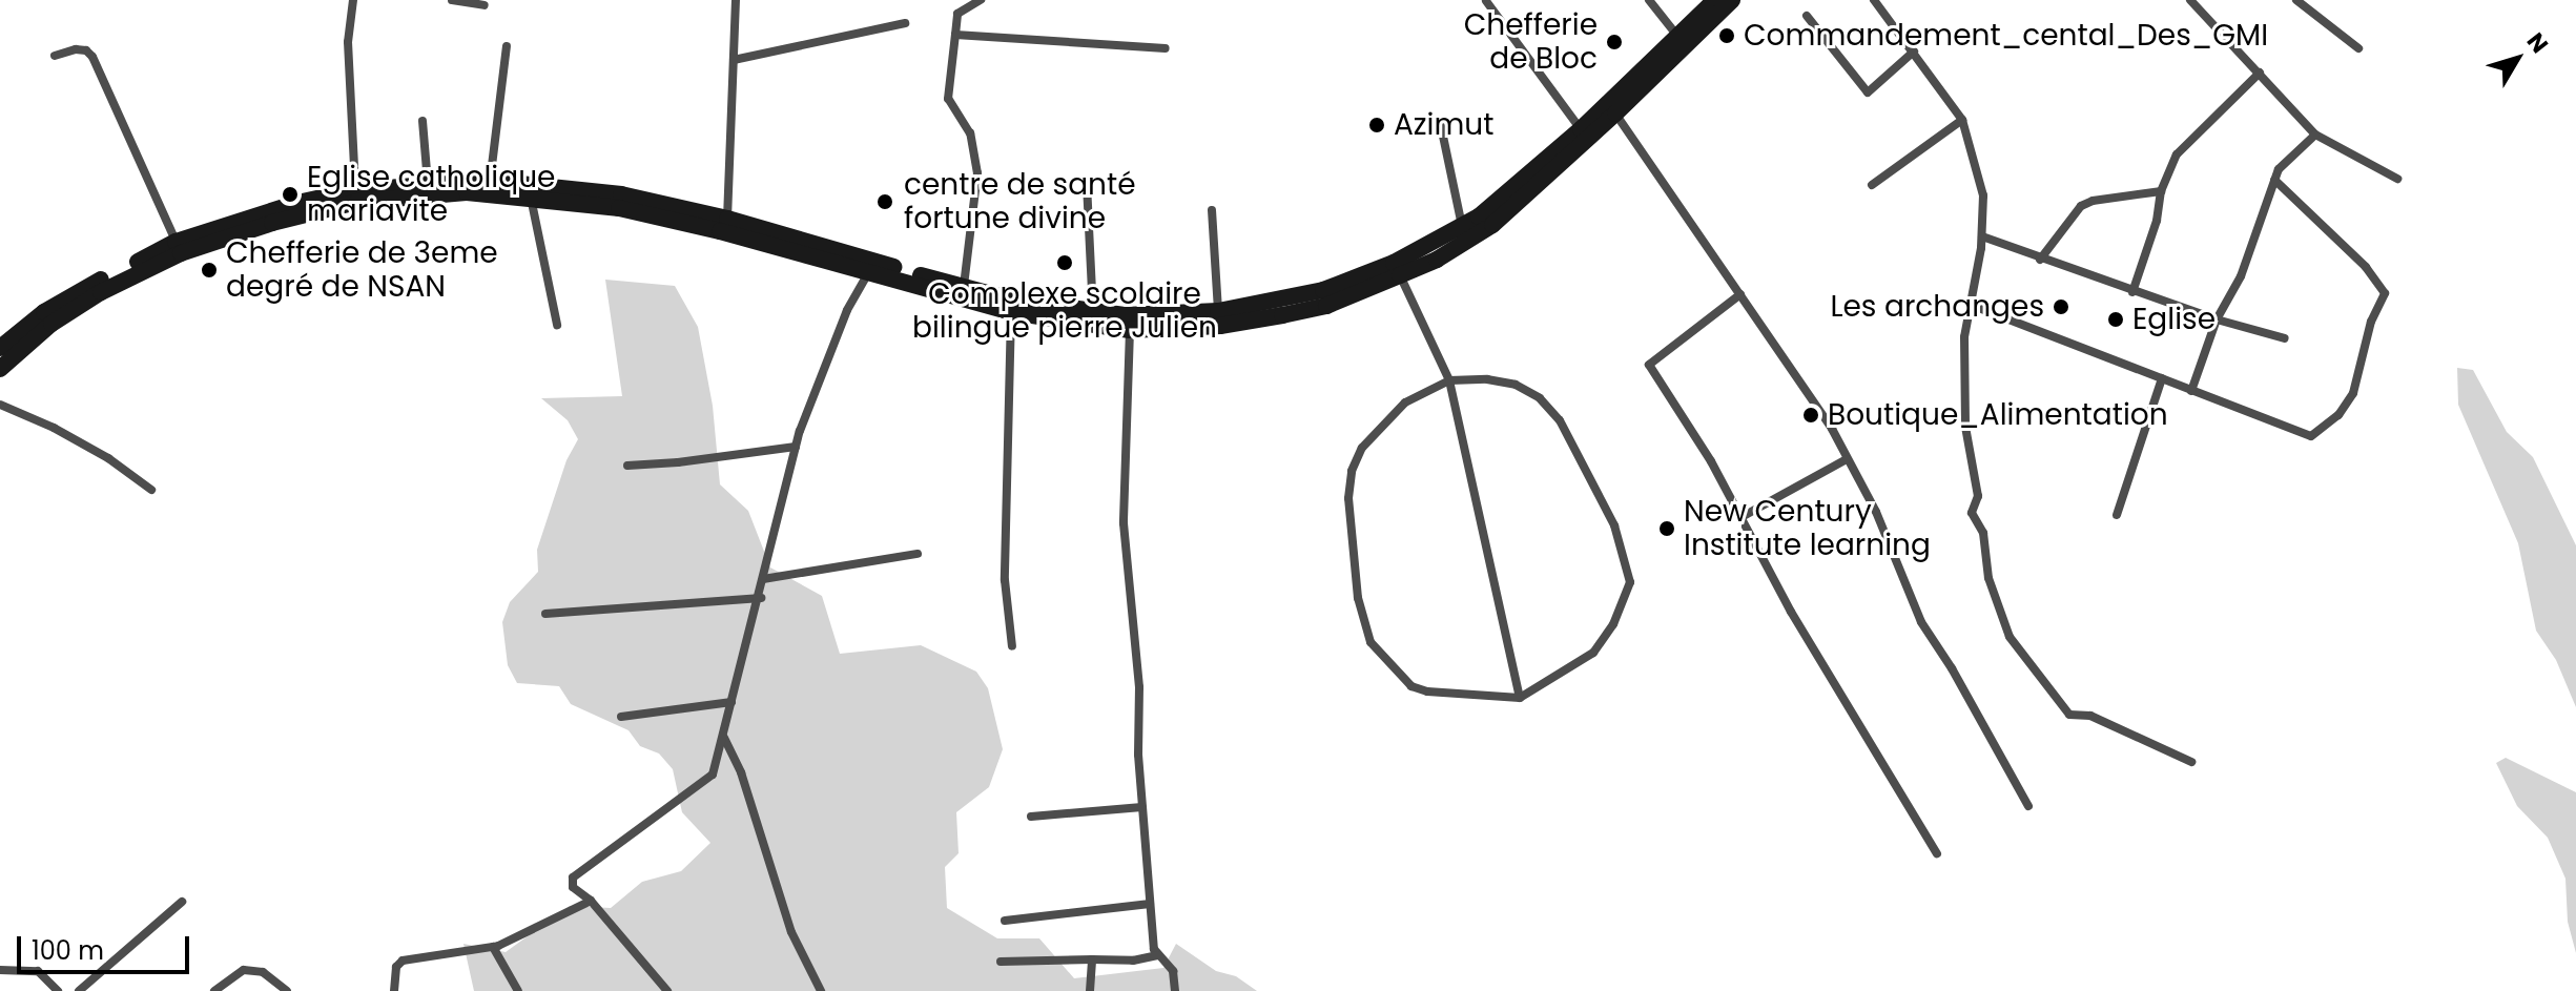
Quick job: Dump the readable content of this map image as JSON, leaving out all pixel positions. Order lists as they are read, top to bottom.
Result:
{
  "places": [
    "Commandement_cental_Des_GMI",
    "Chefferie de Bloc",
    "Azimut",
    "Eglise catholique mariavite",
    "centre de santé fortune divine",
    "Complexe scolaire bilingue pierre Julien",
    "Chefferie de 3eme degré de NSAN",
    "Les archanges",
    "Eglise",
    "Boutique_Alimentation",
    "New Century Institute learning"
  ],
  "scale_bar": "100 m",
  "north": "top right"
}
